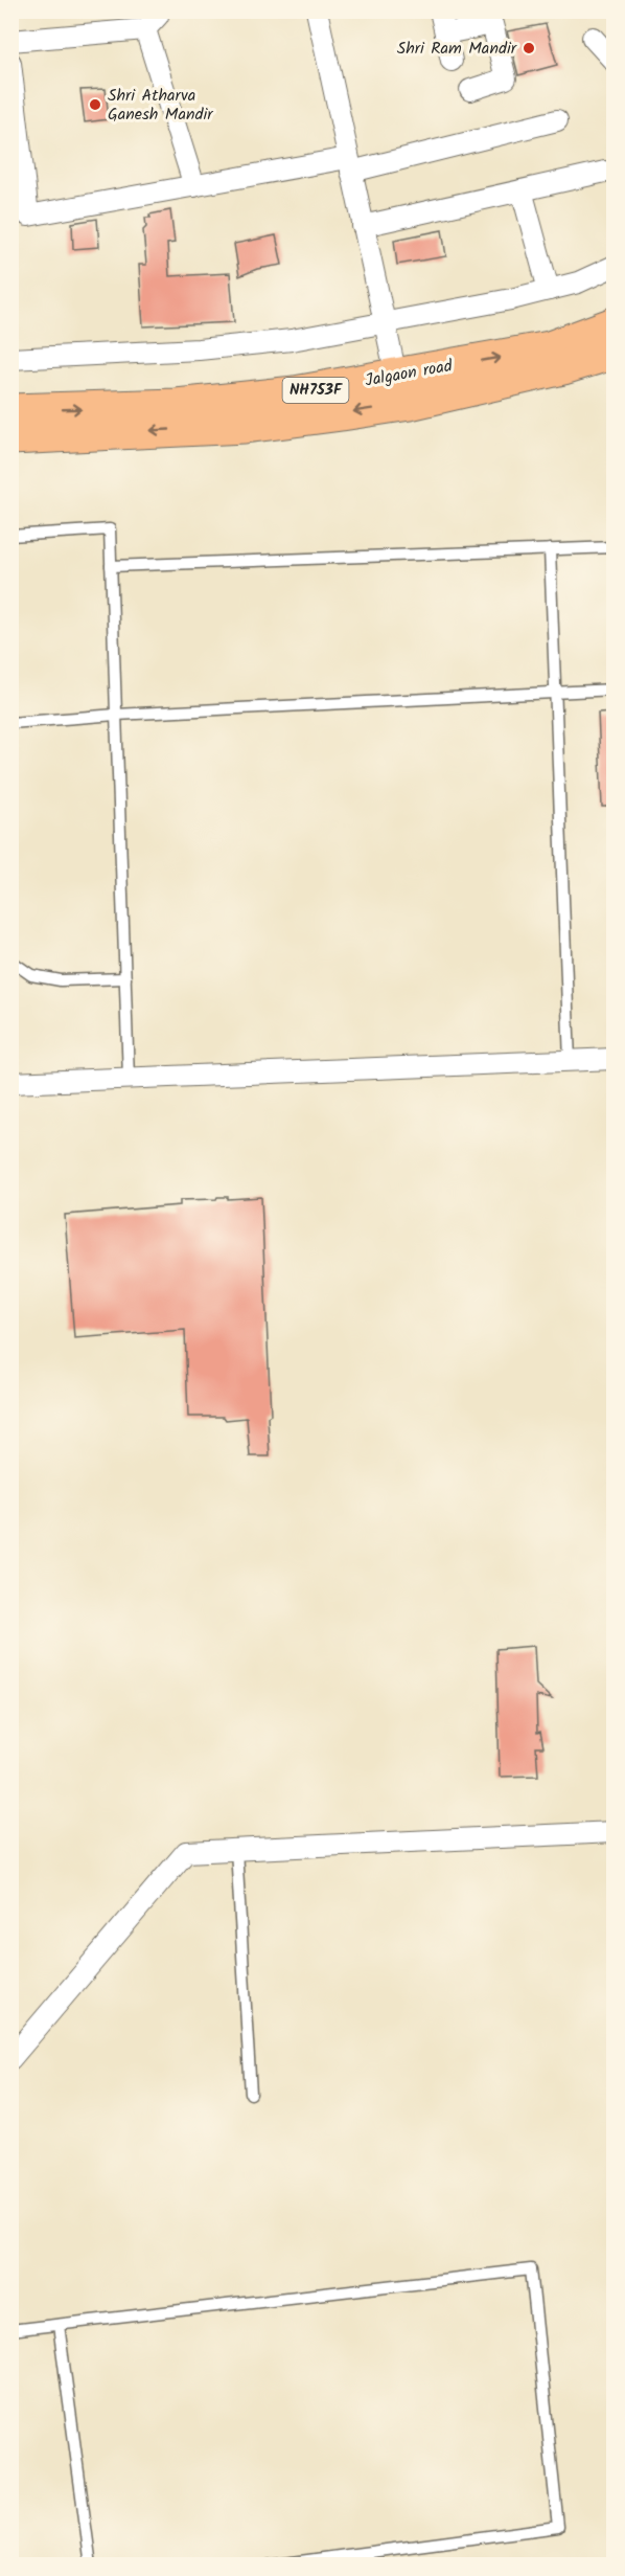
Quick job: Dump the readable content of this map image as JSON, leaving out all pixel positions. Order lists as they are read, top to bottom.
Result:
{
  "streets": {
    "highway": ["Jalgaon road", "NH753F"]
  },
  "places": ["Shri Ram Mandir", "Shri Atharva Ganesh Mandir"]
}
